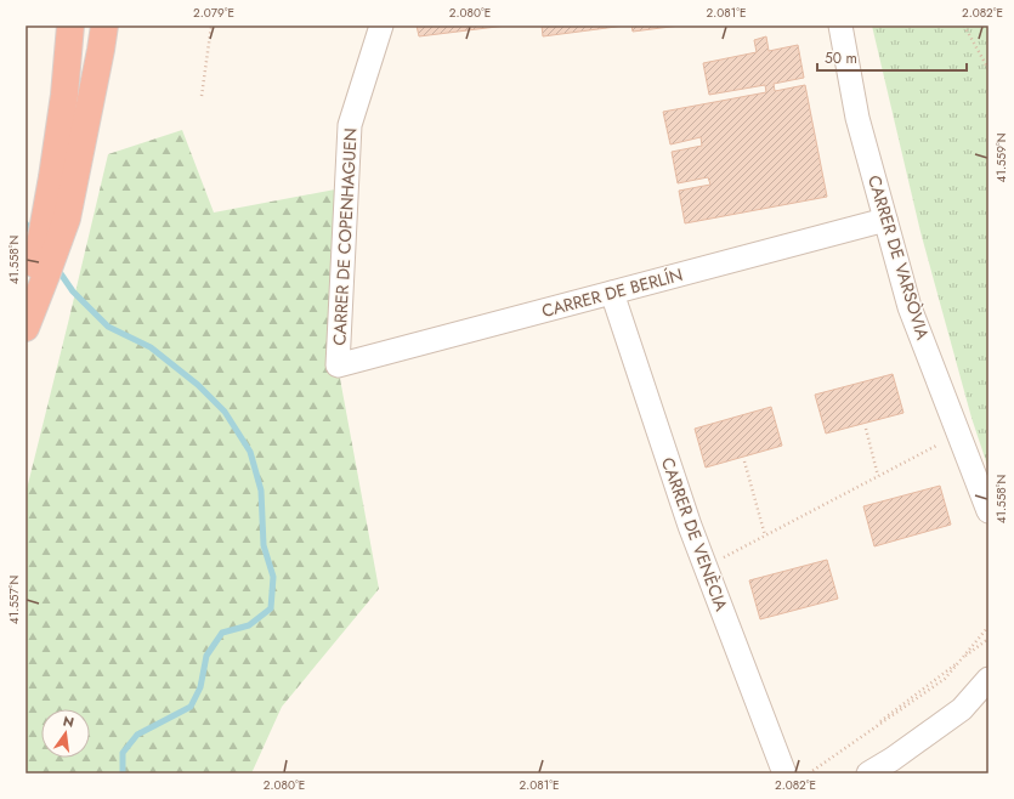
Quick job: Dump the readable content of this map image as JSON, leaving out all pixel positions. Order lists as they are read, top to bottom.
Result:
{
  "streets": {
    "street": [
      "CARRER DE COPENHAGUEN",
      "CARRER DE VARSÒVIA",
      "CARRER DE BERLÍN",
      "CARRER DE VENÈCIA"
    ]
  },
  "crossings": [
    ["CARRER DE COPENHAGUEN", "CARRER DE BERLÍN"],
    ["CARRER DE VARSÒVIA", "CARRER DE BERLÍN"],
    ["CARRER DE BERLÍN", "CARRER DE VENÈCIA"]
  ],
  "scale_bar": "50 m",
  "north": "top",
  "coordinates": [
    "2.079°E",
    "2.080°E",
    "2.081°E",
    "2.082°E",
    "41.559°N",
    "41.558°N",
    "41.557°N"
  ]
}
